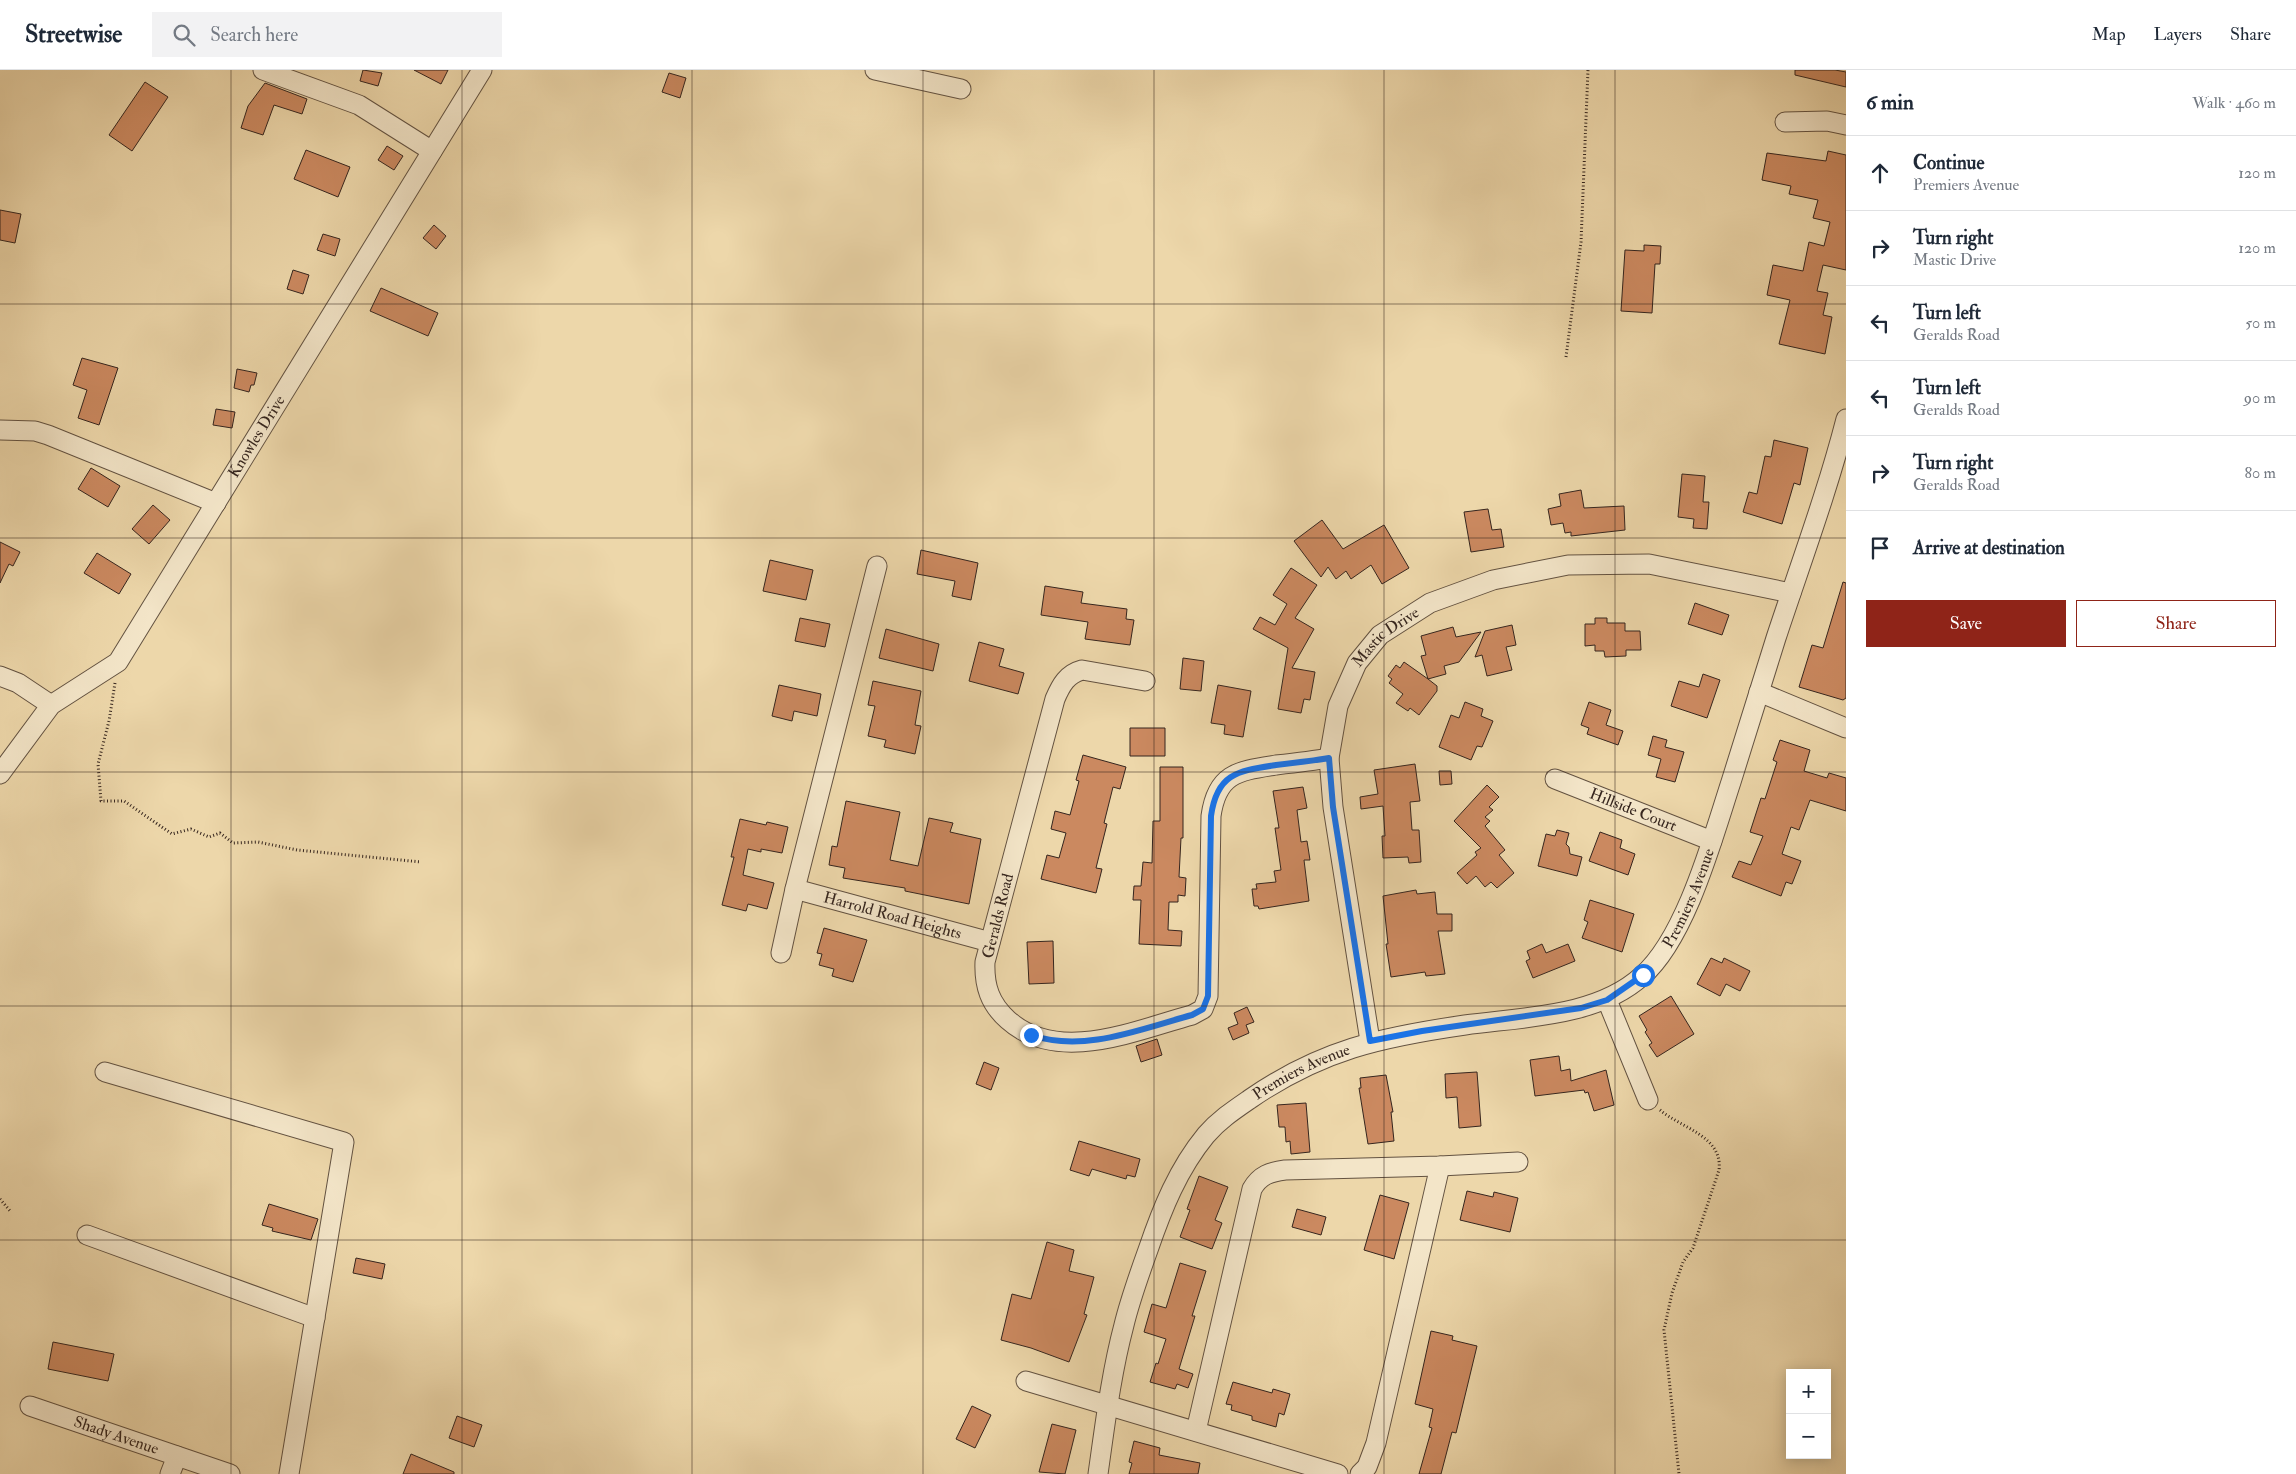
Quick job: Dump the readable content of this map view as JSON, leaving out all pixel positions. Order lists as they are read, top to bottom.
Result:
{
  "streets": {
    "street": [
      "Knowles Drive",
      "Mastic Drive",
      "Hillside Court",
      "Premiers Avenue",
      "Harrold Road Heights",
      "Geralds Road",
      "Shady Avenue"
    ]
  },
  "crossings": [
    ["Mastic Drive", "Premiers Avenue"],
    ["Mastic Drive", "Geralds Road"],
    ["Hillside Court", "Premiers Avenue"],
    ["Harrold Road Heights", "Geralds Road"]
  ],
  "page": {
    "header": "Streetwise",
    "search": "Search here",
    "nav": ["Map", "Layers", "Share"],
    "heading": ["6 min", "Walk · 460 m"],
    "list": [
      ["Continue", "Premiers Avenue", "120 m"],
      ["Turn right", "Mastic Drive", "120 m"],
      ["Turn left", "Geralds Road", "50 m"],
      ["Turn left", "Geralds Road", "90 m"],
      ["Turn right", "Geralds Road", "80 m"],
      "Arrive at destination"
    ],
    "buttons": ["Save", "Share"],
    "map_buttons": ["+", "−"]
  }
}
